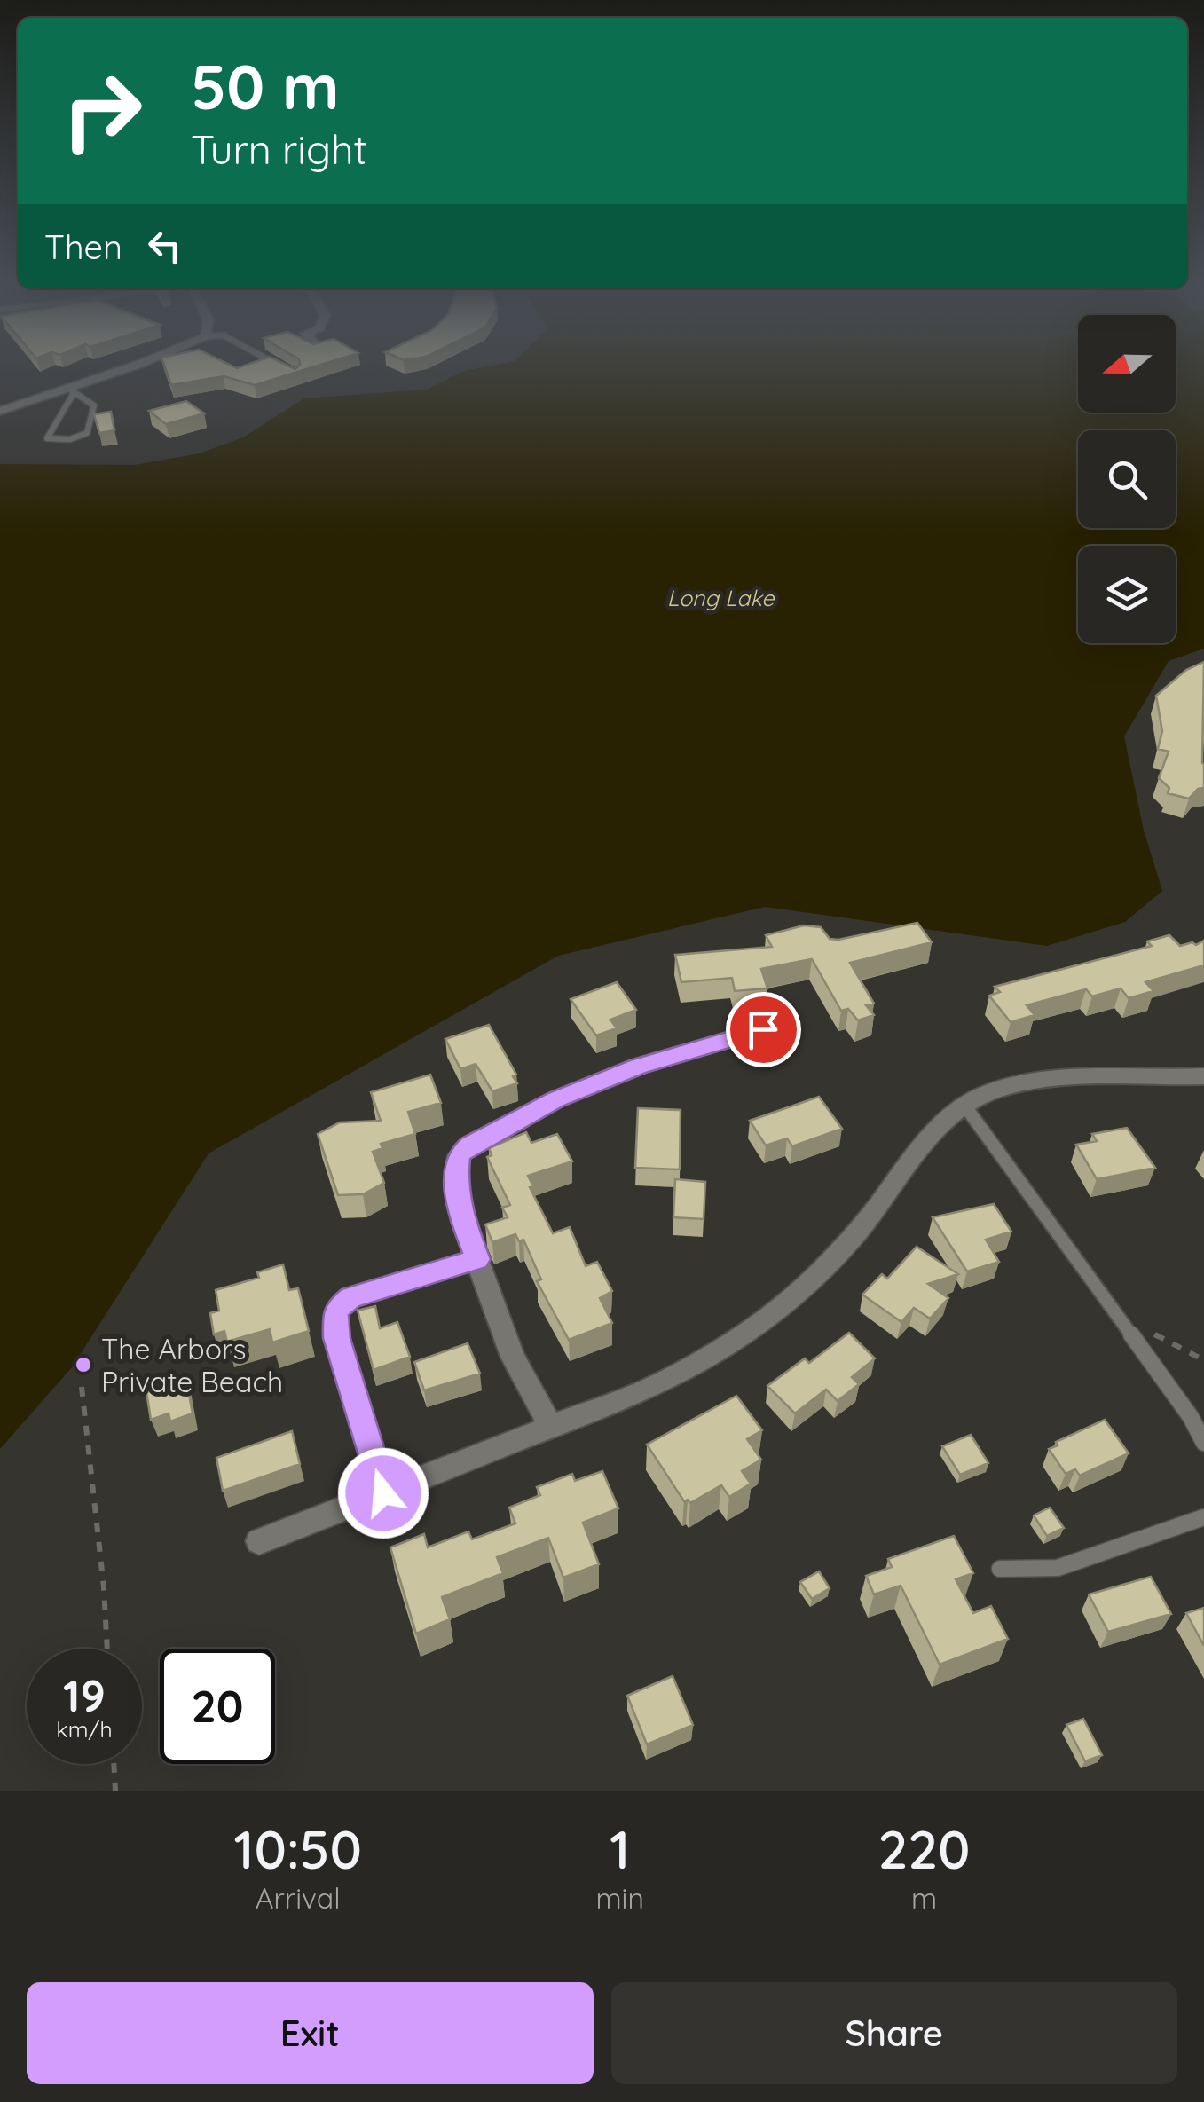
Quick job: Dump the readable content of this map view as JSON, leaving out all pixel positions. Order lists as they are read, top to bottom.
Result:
{
  "water": ["Long Lake"],
  "places": ["The Arbors Private Beach"],
  "north": "left",
  "page": {
    "turn": ["50 m", "Turn right"],
    "then": "Then",
    "speed": "19 km/h",
    "limit": "20",
    "eta": [
      "10:50",
      "Arrival",
      "1",
      "min",
      "220",
      "m"
    ],
    "buttons": ["Exit", "Share"]
  }
}
